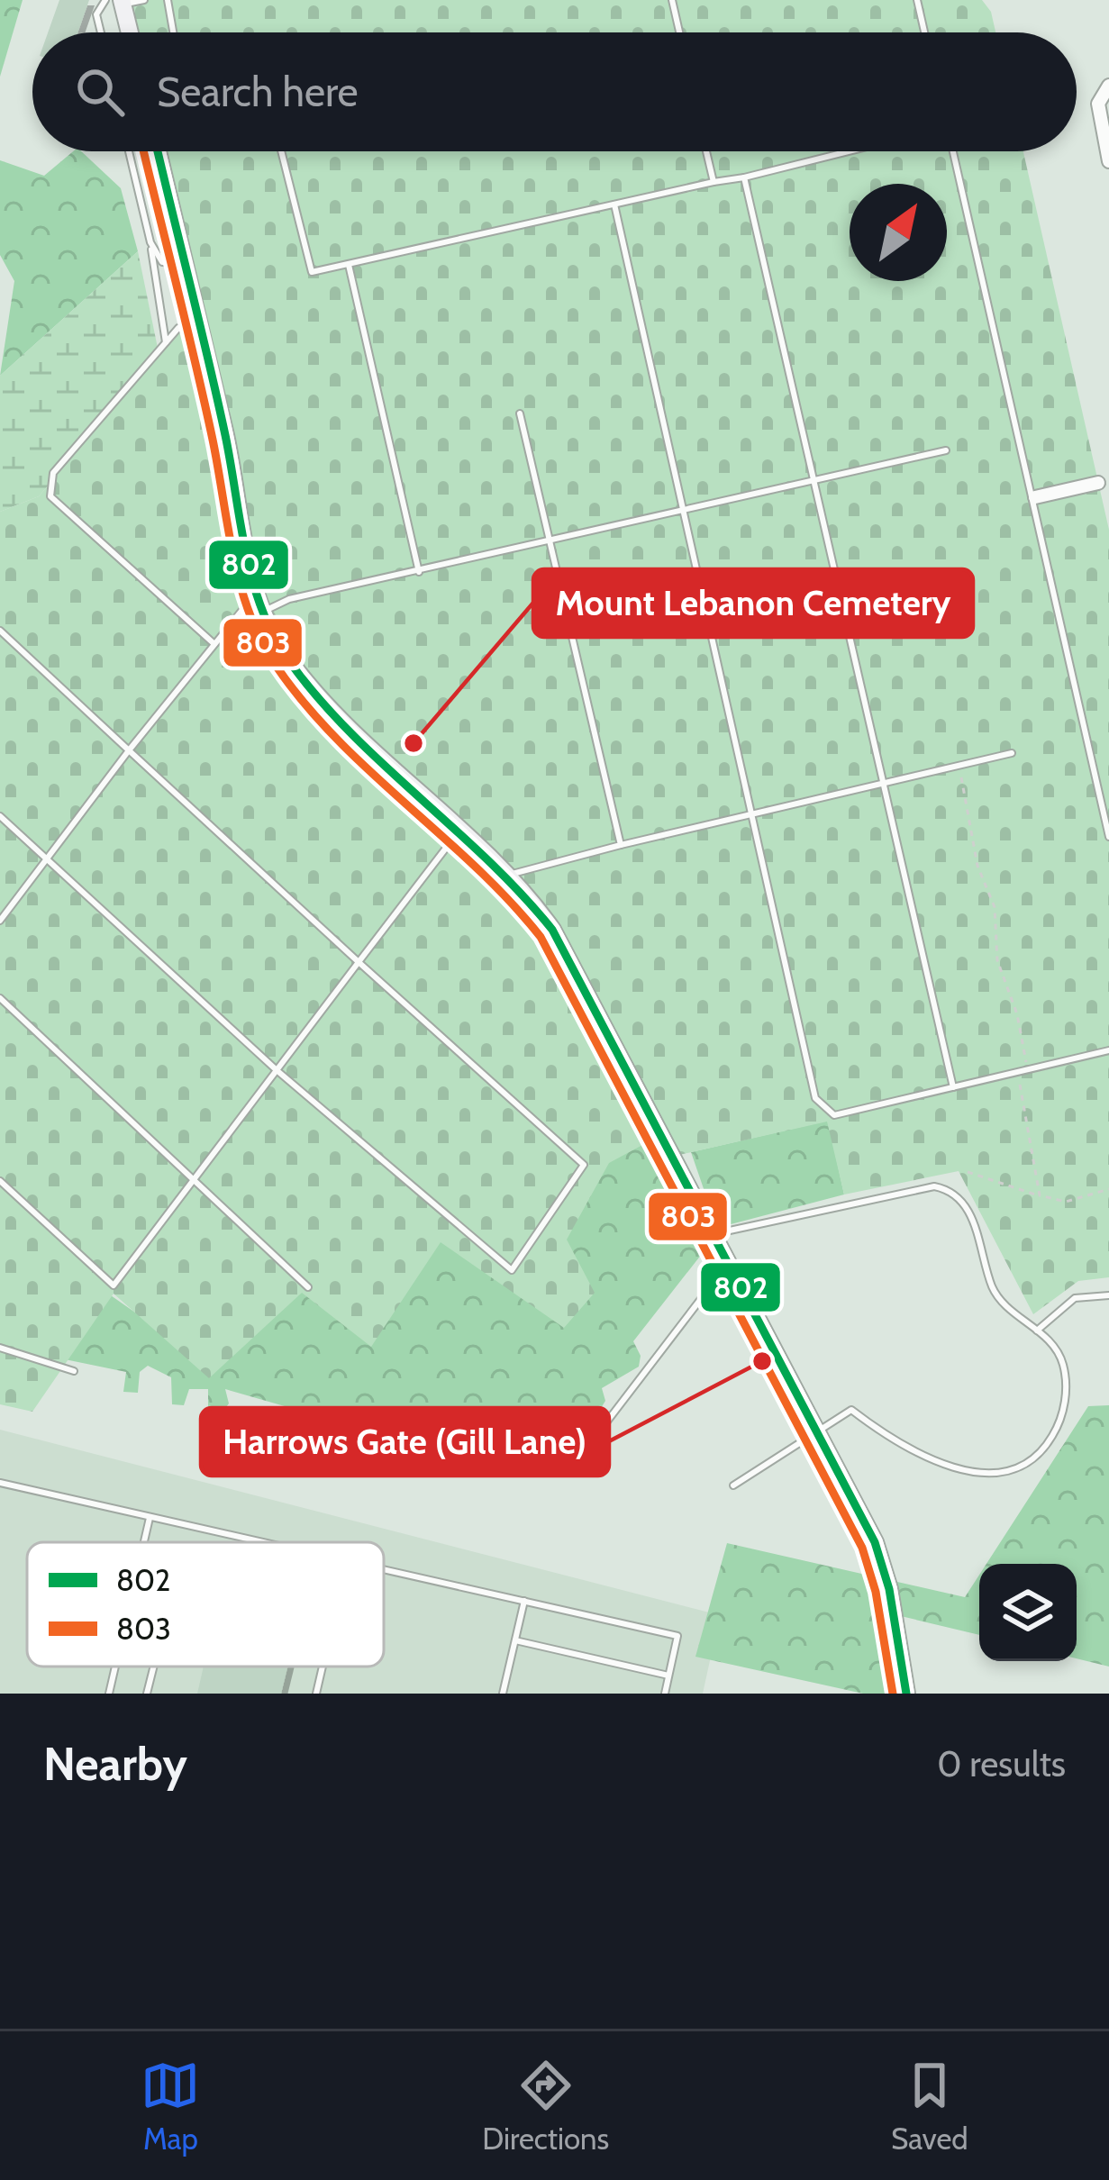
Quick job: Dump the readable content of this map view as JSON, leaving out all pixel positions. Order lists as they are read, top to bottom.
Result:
{
  "places": ["Mount Lebanon Cemetery", "Harrows Gate (Gill Lane)"],
  "lines": ["transit line 802", "transit line 803"],
  "legend": ["802", "803"],
  "north": "top right",
  "page": {
    "search": "Search here",
    "heading": ["Nearby", "0 results"],
    "nav": ["Map", "Directions", "Saved"]
  }
}
